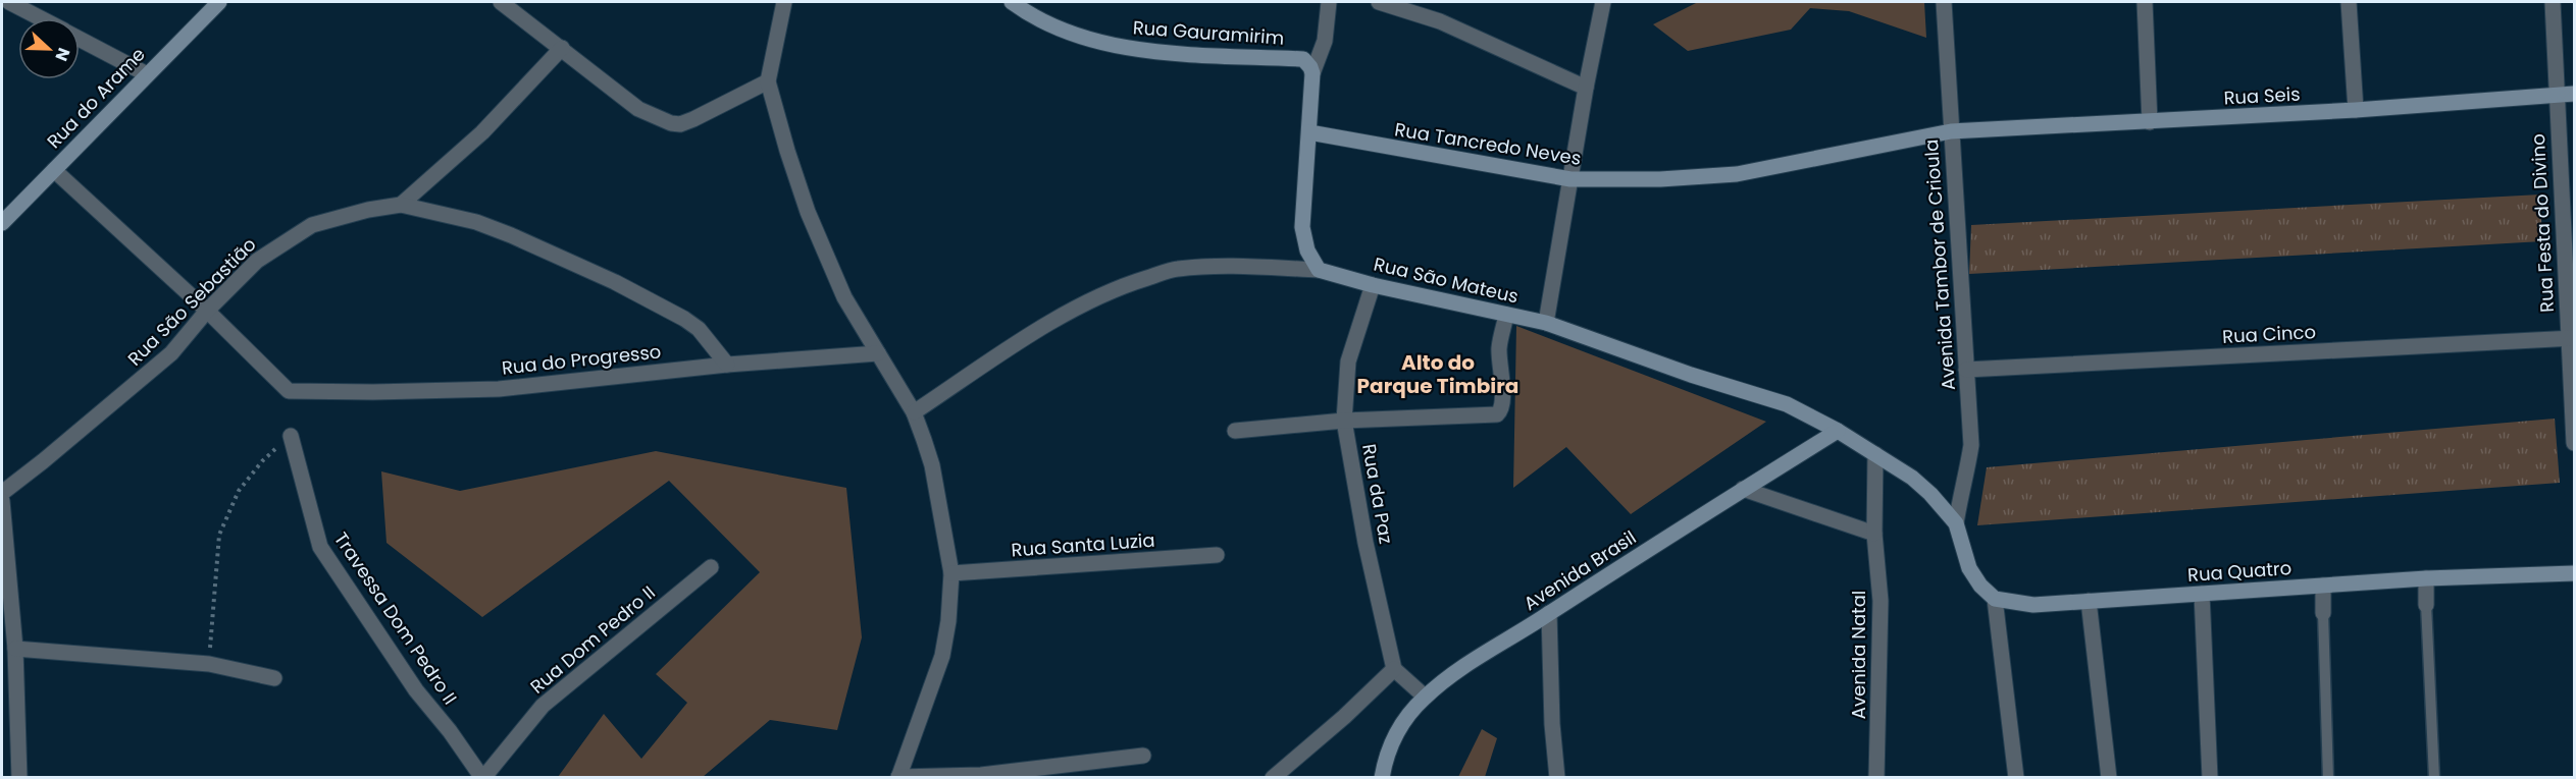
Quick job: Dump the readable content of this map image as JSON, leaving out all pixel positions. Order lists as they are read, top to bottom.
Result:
{
  "streets": {
    "main road": [
      "Rua Gauramirim",
      "Rua Seis",
      "Rua do Arame",
      "Rua Tancredo Neves",
      "Rua São Mateus",
      "Avenida Brasil",
      "Rua Quatro"
    ],
    "street": [
      "Rua Festa do Divino",
      "Avenida Tambor de Crioula",
      "Rua São Sebastião",
      "Rua Cinco",
      "Rua do Progresso",
      "Rua da Paz",
      "Rua Santa Luzia",
      "Travessa Dom Pedro II",
      "Rua Dom Pedro II",
      "Avenida Natal"
    ]
  },
  "crossings": [
    ["Rua Seis", "Rua Tancredo Neves"],
    ["Rua Seis", "Rua Festa do Divino"],
    ["Rua Seis", "Avenida Tambor de Crioula"],
    ["Rua Tancredo Neves", "Avenida Tambor de Crioula"],
    ["Rua Festa do Divino", "Rua Cinco"],
    ["Avenida Tambor de Crioula", "Rua São Mateus"],
    ["Avenida Tambor de Crioula", "Rua Cinco"],
    ["Rua São Mateus", "Rua da Paz"],
    ["Rua São Mateus", "Avenida Brasil"],
    ["Rua São Mateus", "Avenida Natal"],
    ["Rua São Sebastião", "Rua do Progresso"],
    ["Travessa Dom Pedro II", "Rua Dom Pedro II"]
  ],
  "districts": ["Alto do Parque Timbira"],
  "north": "right"
}
